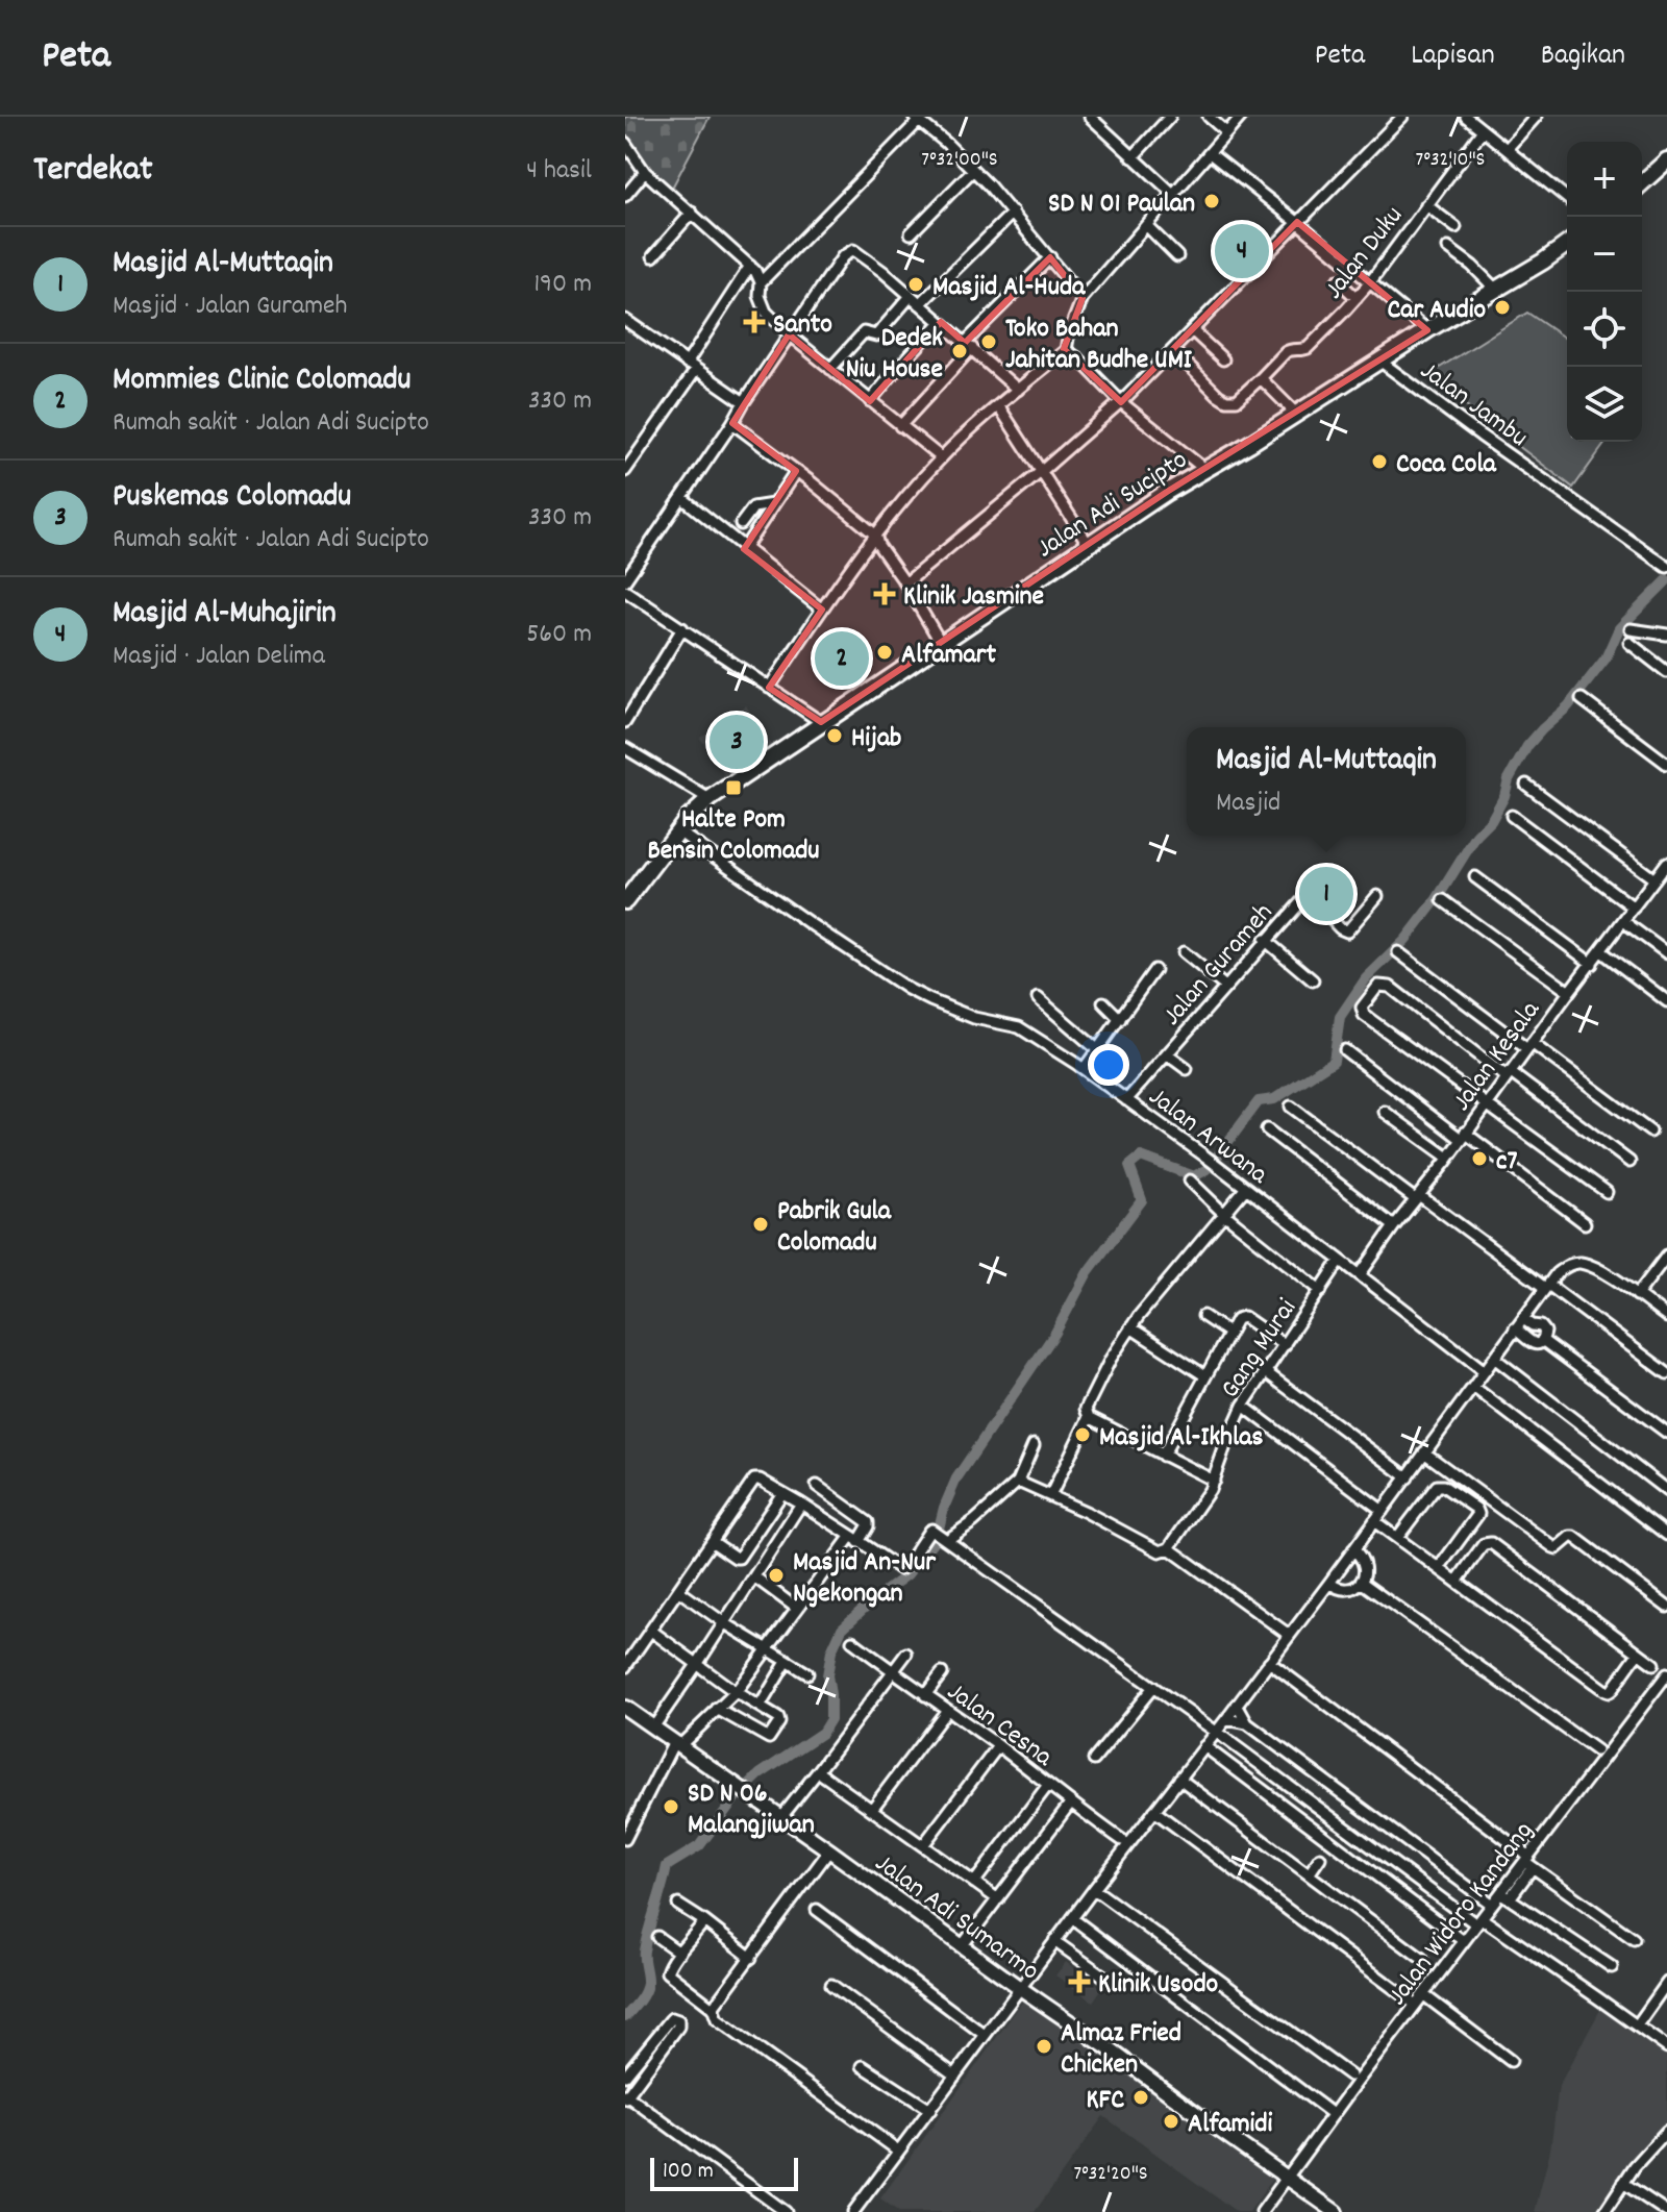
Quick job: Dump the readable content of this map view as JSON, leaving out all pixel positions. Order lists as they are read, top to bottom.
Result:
{
  "streets": {
    "highway": ["Jalan Adi Sucipto"],
    "main road": ["Jalan Adi Sumarmo"],
    "street": [
      "Jalan Duku",
      "Jalan Jambu",
      "Jalan Gurameh",
      "Jalan Kesala",
      "Jalan Arwana",
      "Gang Murai",
      "Jalan Cesna",
      "Jalan Widoro Kandang"
    ]
  },
  "crossings": [
    ["Jalan Jambu", "Jalan Adi Sucipto"],
    ["Jalan Adi Sucipto", "Jalan Arwana"],
    ["Jalan Gurameh", "Jalan Arwana"],
    ["Jalan Kesala", "Jalan Arwana"],
    ["Jalan Arwana", "Gang Murai"],
    ["Jalan Widoro Kandang", "Jalan Adi Sumarmo"]
  ],
  "places": {
    "other": [
      "SD N 01 Paulan",
      "Masjid Al-Huda",
      "Car Audio",
      "Toko Bahan Jahitan Budhe UMI",
      "Dedek Niu House",
      "Coca Cola",
      "Alfamart",
      "Hijab",
      "c7",
      "Pabrik Gula Colomadu",
      "Masjid Al-Ikhlas",
      "Masjid An-Nur Ngekongan",
      "SD N 06 Malangjiwan",
      "Almaz Fried Chicken",
      "KFC",
      "Alfamidi"
    ],
    "health": ["Santo", "Klinik Jasmine", "Klinik Usodo"],
    "transit": ["Halte Pom Bensin Colomadu"]
  },
  "scale_bar": "100 m",
  "page": {
    "header": "Peta",
    "nav": ["Peta", "Lapisan", "Bagikan"],
    "heading": ["Terdekat", "4 hasil"],
    "map_buttons": ["+", "−"],
    "pins": [
      "4",
      "2",
      "3",
      "1"
    ],
    "list": [
      {
        "mark": "1",
        "name": "Masjid Al-Muttaqin",
        "note": "Masjid · Jalan Gurameh",
        "value": "190 m"
      },
      {
        "mark": "2",
        "name": "Mommies Clinic Colomadu",
        "note": "Rumah sakit · Jalan Adi Sucipto",
        "value": "330 m"
      },
      {
        "mark": "3",
        "name": "Puskemas Colomadu",
        "note": "Rumah sakit · Jalan Adi Sucipto",
        "value": "330 m"
      },
      {
        "mark": "4",
        "name": "Masjid Al-Muhajirin",
        "note": "Masjid · Jalan Delima",
        "value": "560 m"
      }
    ],
    "popup": ["Masjid Al-Muttaqin", "Masjid"],
    "scale": "100 m"
  },
  "coordinates": ["7°32'10\"S", "7°32'00\"S", "7°32'20\"S"]
}
